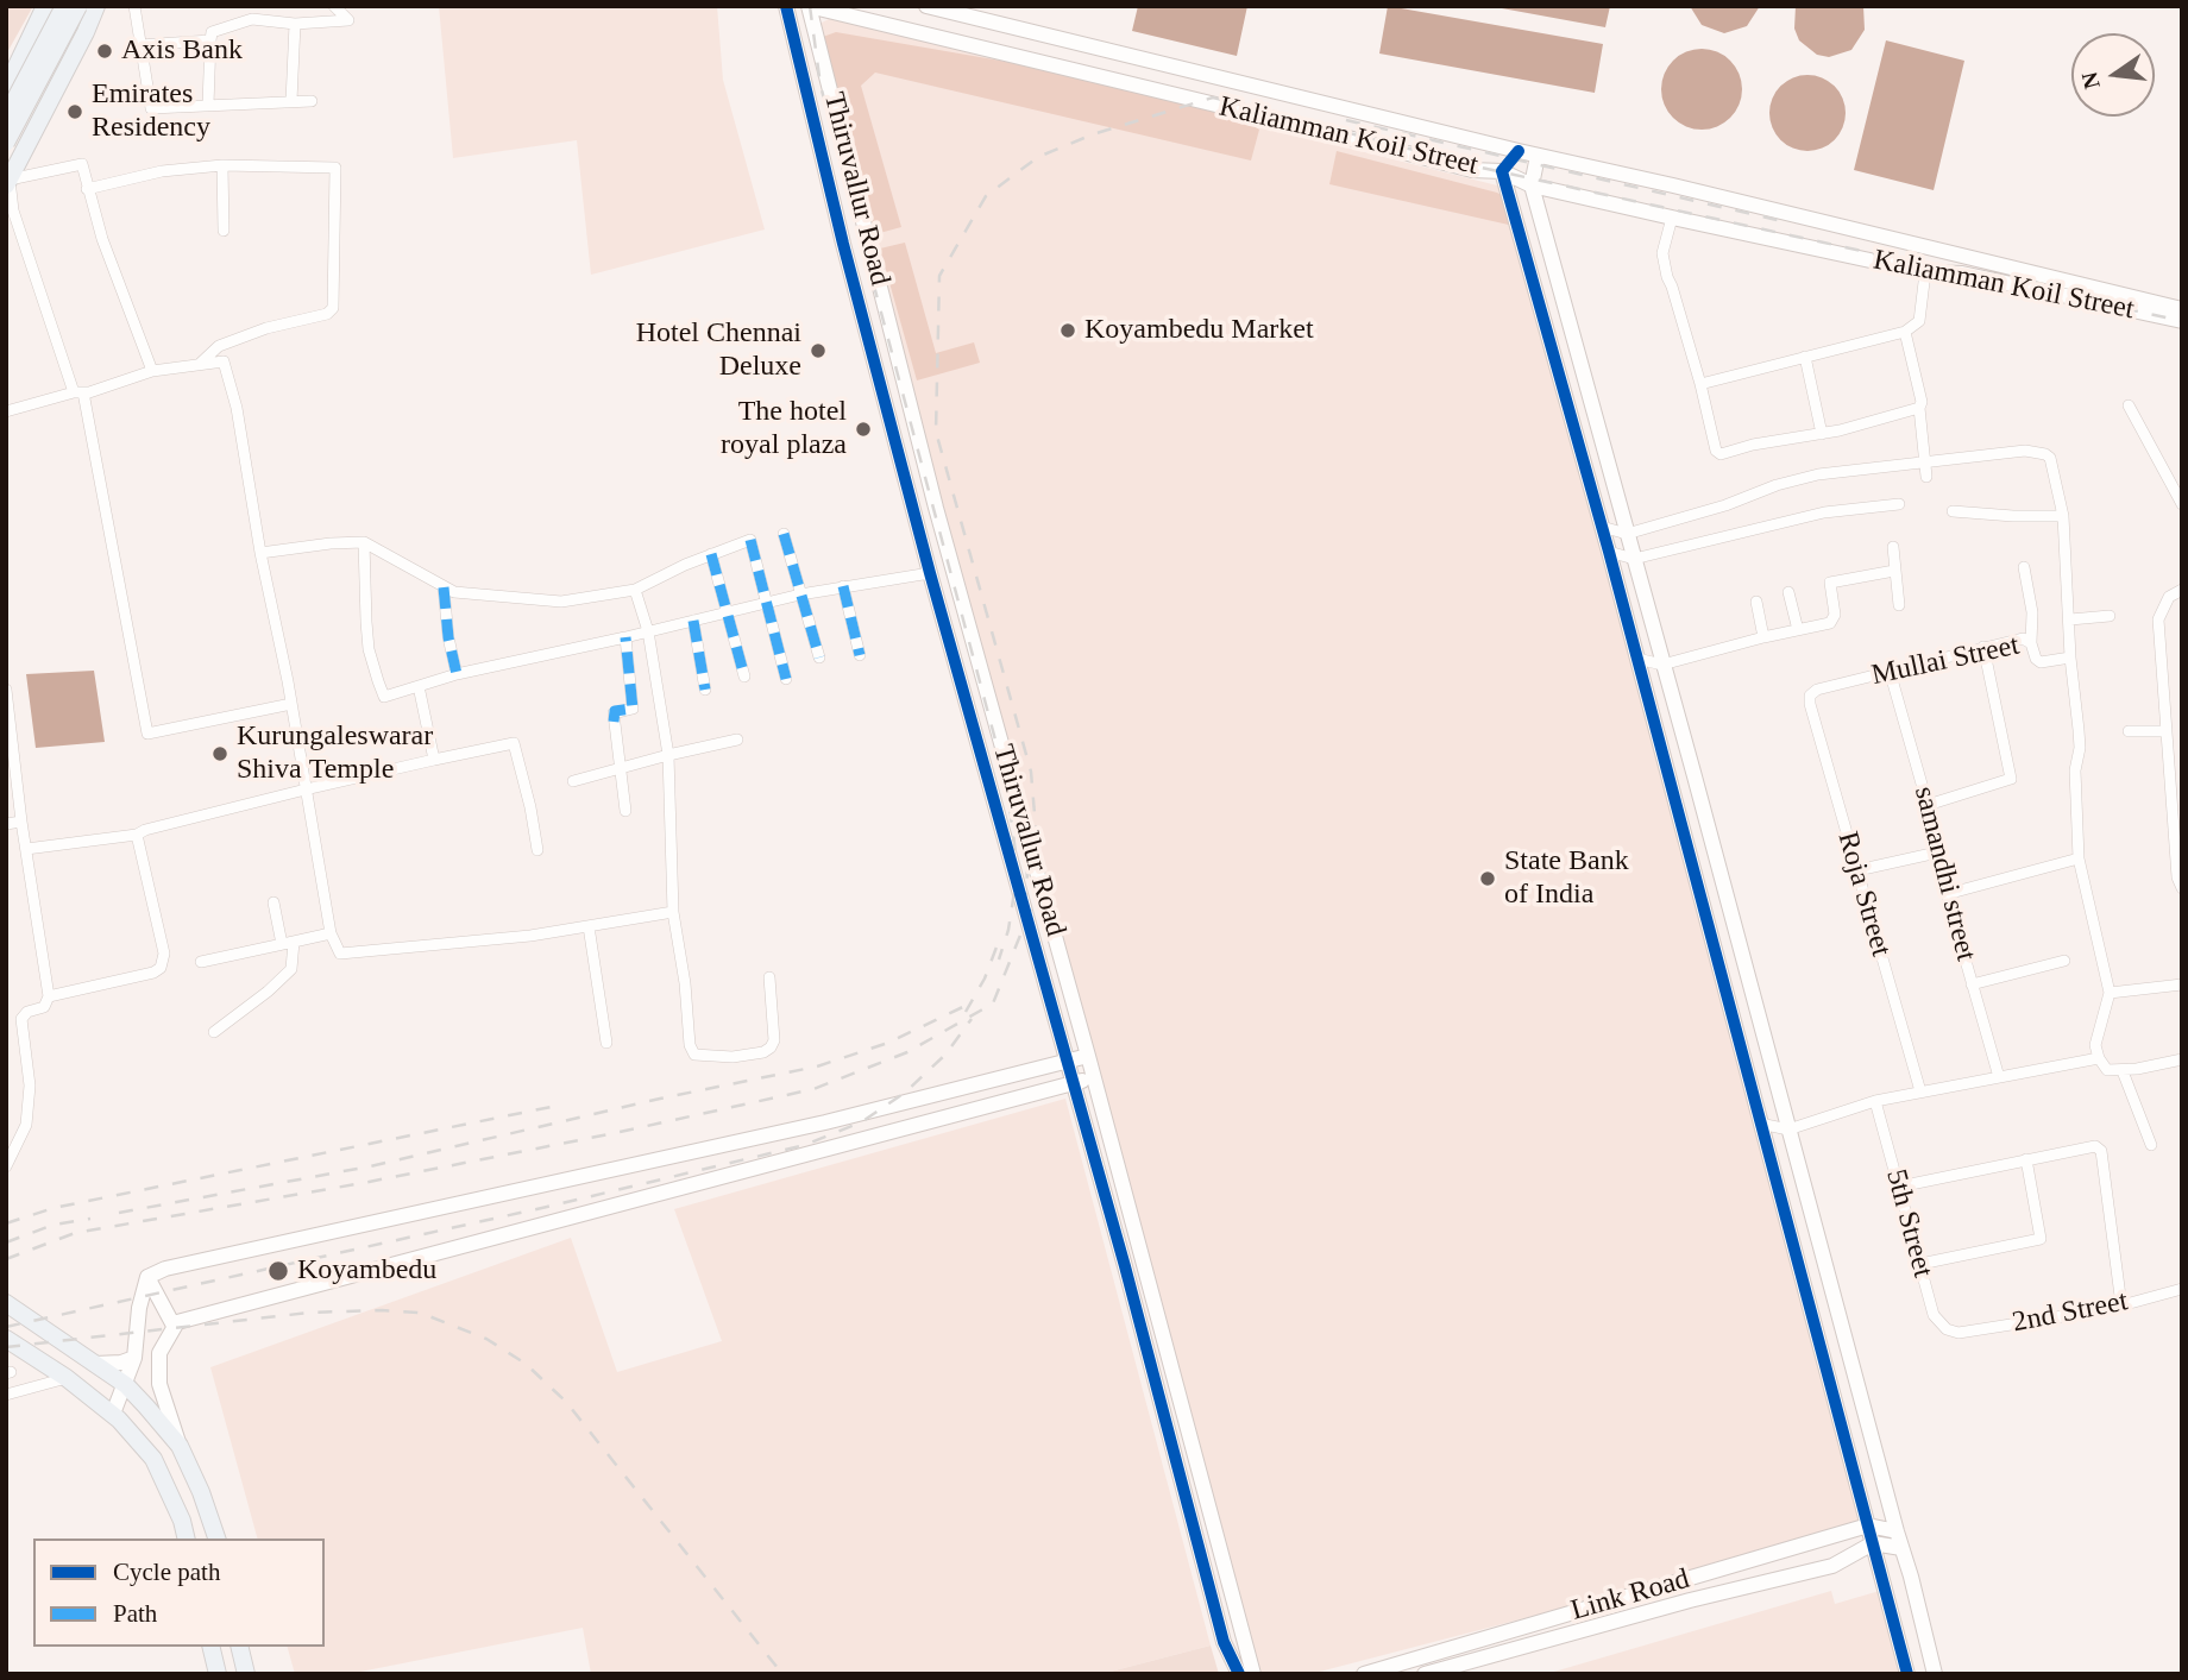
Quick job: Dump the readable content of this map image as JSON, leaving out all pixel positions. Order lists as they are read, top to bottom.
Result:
{
  "streets": {
    "street": [
      "Kaliamman Koil Street",
      "Thiruvallur Road",
      "Mullai Street",
      "samandhi street",
      "Roja Street",
      "5th Street",
      "2nd Street",
      "Link Road"
    ]
  },
  "crossings": [
    ["Kaliamman Koil Street", "Thiruvallur Road"],
    ["Mullai Street", "samandhi street"],
    ["Mullai Street", "Roja Street"],
    ["5th Street", "2nd Street"]
  ],
  "places": [
    "Axis Bank",
    "Emirates Residency",
    "Koyambedu Market",
    "Hotel Chennai Deluxe",
    "The hotel royal plaza",
    "Kurungaleswarar Shiva Temple",
    "State Bank of India",
    "Koyambedu"
  ],
  "legend": ["Cycle path", "Path"],
  "north": "left"
}
